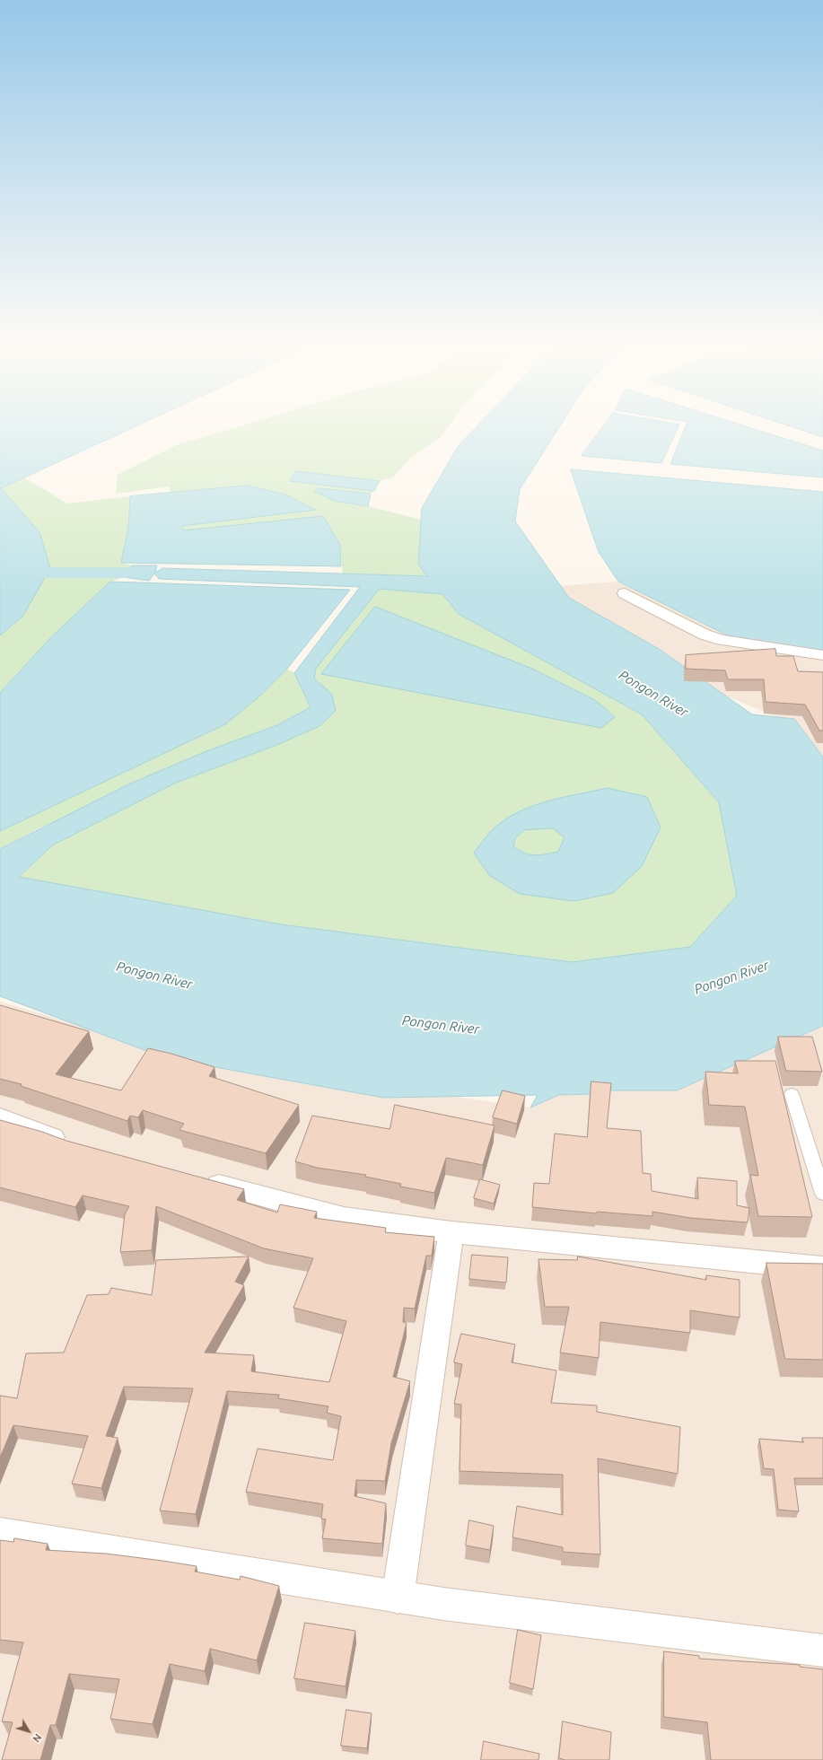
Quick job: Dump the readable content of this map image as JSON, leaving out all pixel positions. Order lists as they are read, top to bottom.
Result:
{
  "water": ["Pongon River"],
  "north": "bottom right"
}
